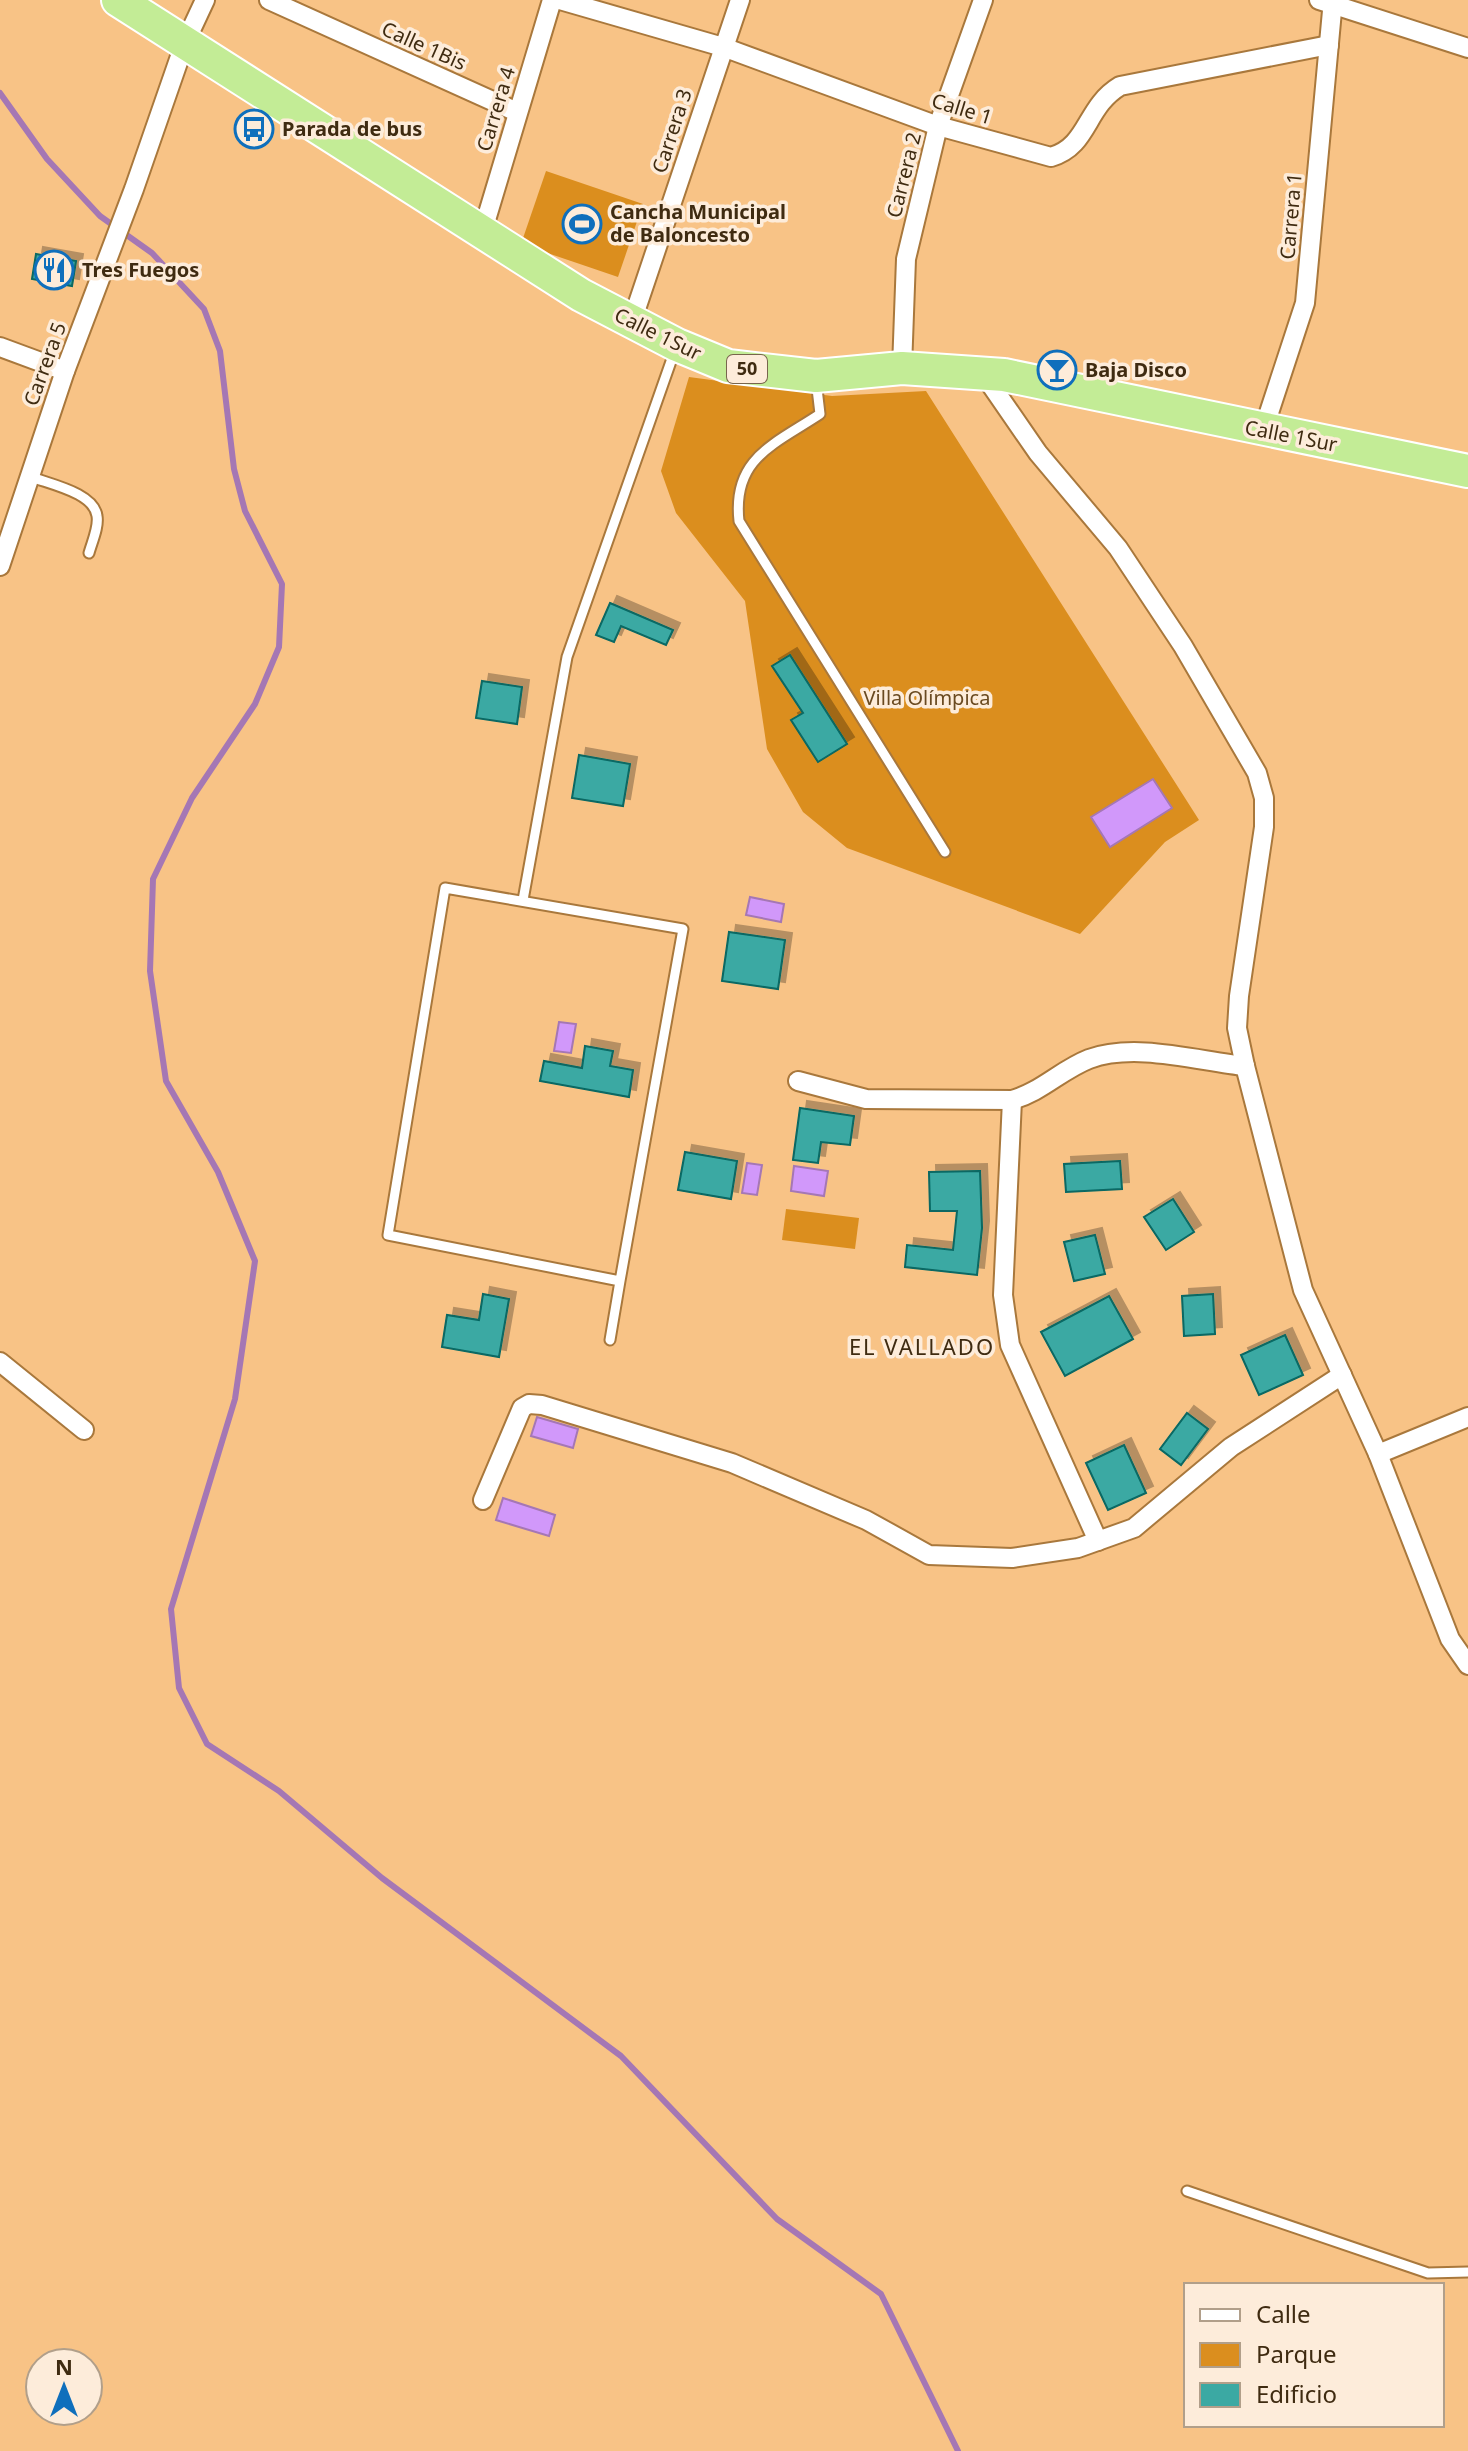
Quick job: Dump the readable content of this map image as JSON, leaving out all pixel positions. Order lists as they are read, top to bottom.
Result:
{
  "streets": {
    "highway": ["Calle 1Sur", "50"],
    "street": [
      "Calle 1Bis",
      "Carrera 4",
      "Calle 1",
      "Carrera 3",
      "Carrera 2",
      "Carrera 1",
      "Carrera 5"
    ]
  },
  "crossings": [
    ["Calle 1Bis", "Carrera 4"],
    ["Carrera 4", "Calle 1Sur"],
    ["Calle 1", "Carrera 3"],
    ["Calle 1", "Carrera 2"],
    ["Calle 1", "Carrera 1"],
    ["Carrera 3", "Calle 1Sur"],
    ["Carrera 2", "Calle 1Sur"],
    ["Carrera 1", "Calle 1Sur"],
    ["Calle 1Sur", "Carrera 5"]
  ],
  "districts": ["EL VALLADO"],
  "parks": ["Villa Olímpica"],
  "places": {
    "bus stop": ["Parada de bus"],
    "sports": ["Cancha Municipal de Baloncesto"],
    "restaurant": ["Tres Fuegos"],
    "bar": ["Baja Disco"]
  },
  "legend": ["Calle", "Parque", "Edificio"],
  "north": "top"
}
